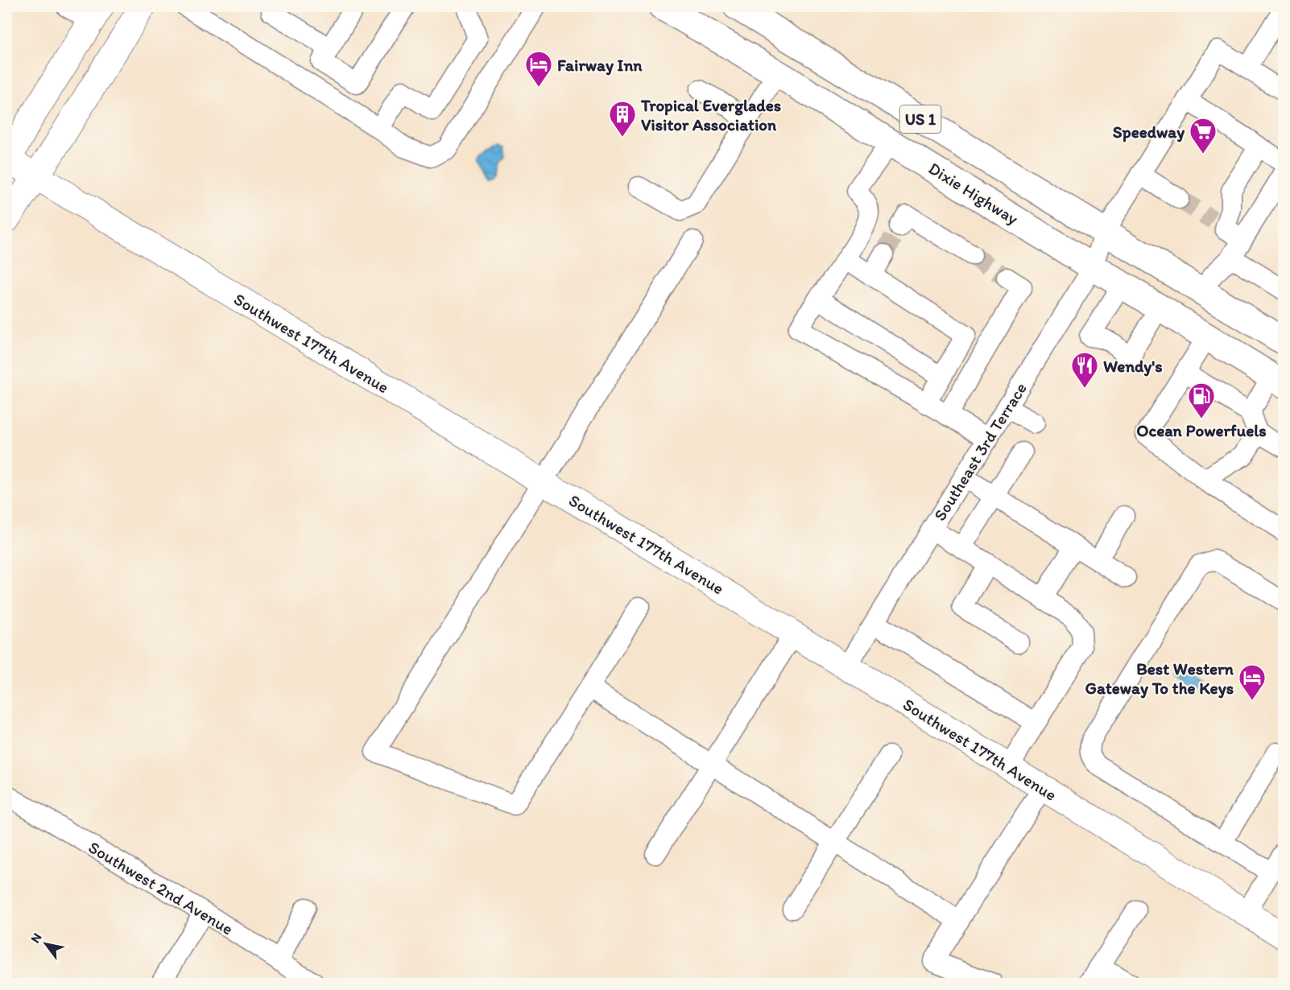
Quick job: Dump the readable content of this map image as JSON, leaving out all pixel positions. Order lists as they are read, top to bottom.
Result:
{
  "streets": {
    "highway": ["US 1", "Dixie Highway"],
    "main road": ["Southwest 177th Avenue"],
    "street": ["Southeast 3rd Terrace", "Southwest 2nd Avenue"]
  },
  "crossings": [
    ["Dixie Highway", "Southeast 3rd Terrace"],
    ["Southwest 177th Avenue", "Southeast 3rd Terrace"]
  ],
  "places": {
    "hotel": ["Fairway Inn", "Best Western Gateway To the Keys"],
    "building": ["Tropical Everglades Visitor Association"],
    "supermarket": ["Speedway"],
    "restaurant": ["Wendy's"],
    "fuel station": ["Ocean Powerfuels"]
  },
  "north": "top left"
}
